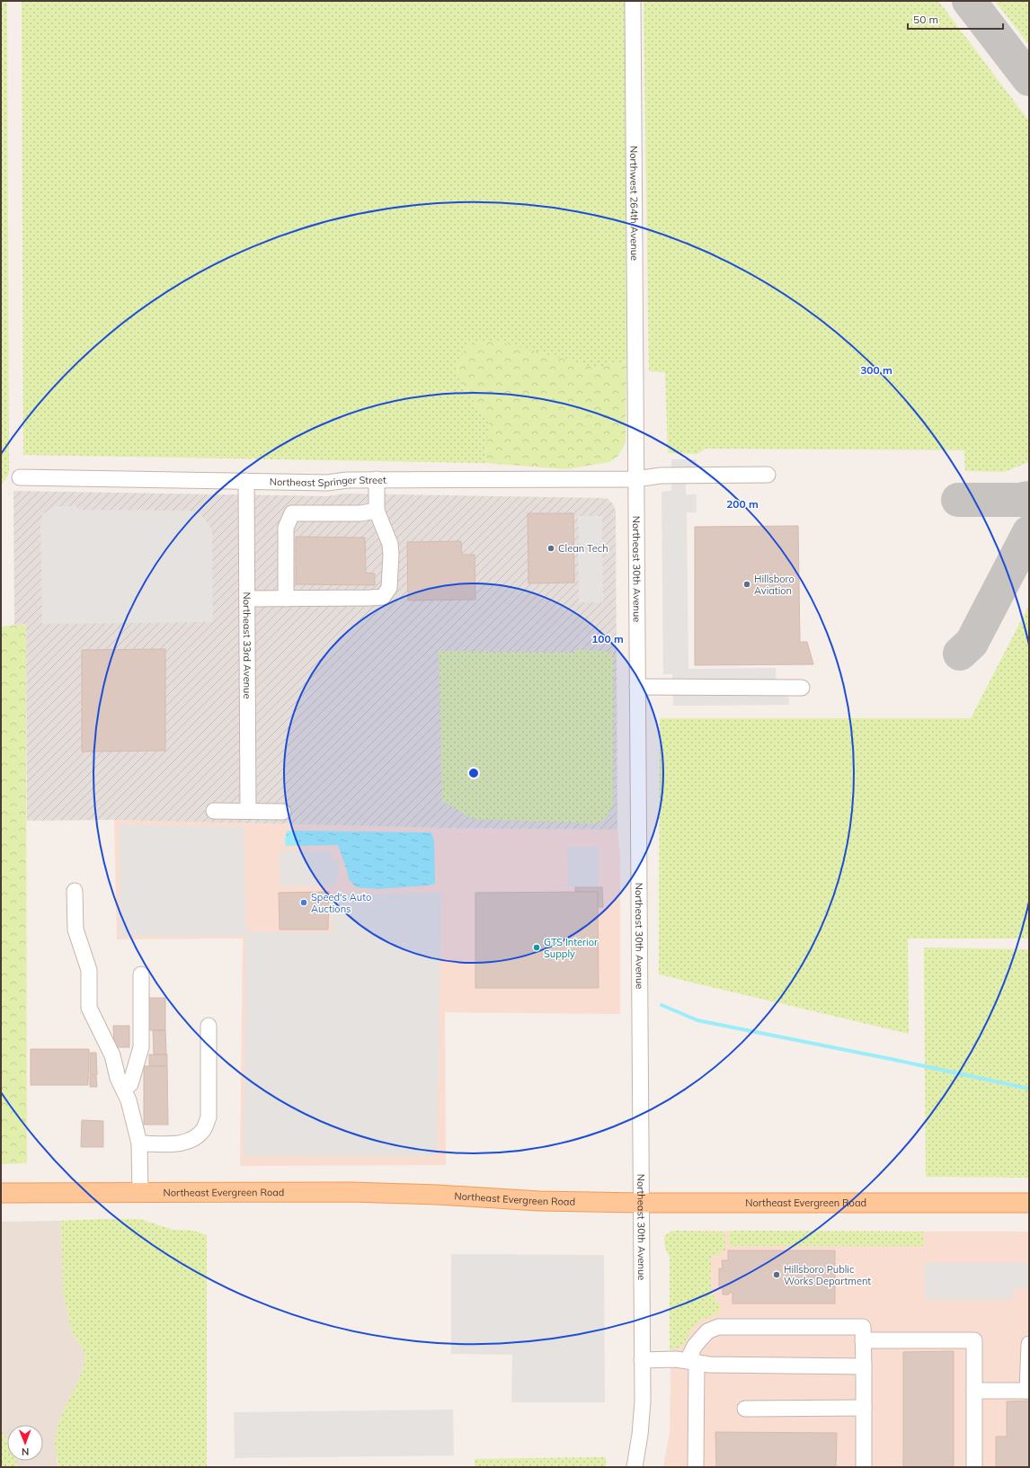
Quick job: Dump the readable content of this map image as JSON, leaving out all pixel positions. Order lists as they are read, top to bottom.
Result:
{
  "streets": {
    "main road": ["Northeast Evergreen Road"],
    "street": [
      "Northwest 264th Avenue",
      "Northeast Springer Street",
      "Northeast 30th Avenue",
      "Northeast 33rd Avenue"
    ]
  },
  "crossings": [
    ["Northwest 264th Avenue", "Northeast 30th Avenue"],
    ["Northeast Springer Street", "Northeast 30th Avenue"],
    ["Northeast Springer Street", "Northeast 33rd Avenue"],
    ["Northeast 30th Avenue", "Northeast Evergreen Road"]
  ],
  "places": [
    "Clean Tech",
    "Hillsboro Aviation",
    "Speed's Auto Auctions",
    "GTS Interior Supply",
    "Hillsboro Public Works Department"
  ],
  "scale_bar": "50 m",
  "north": "bottom",
  "rings": ["300 m", "200 m", "100 m"]
}
